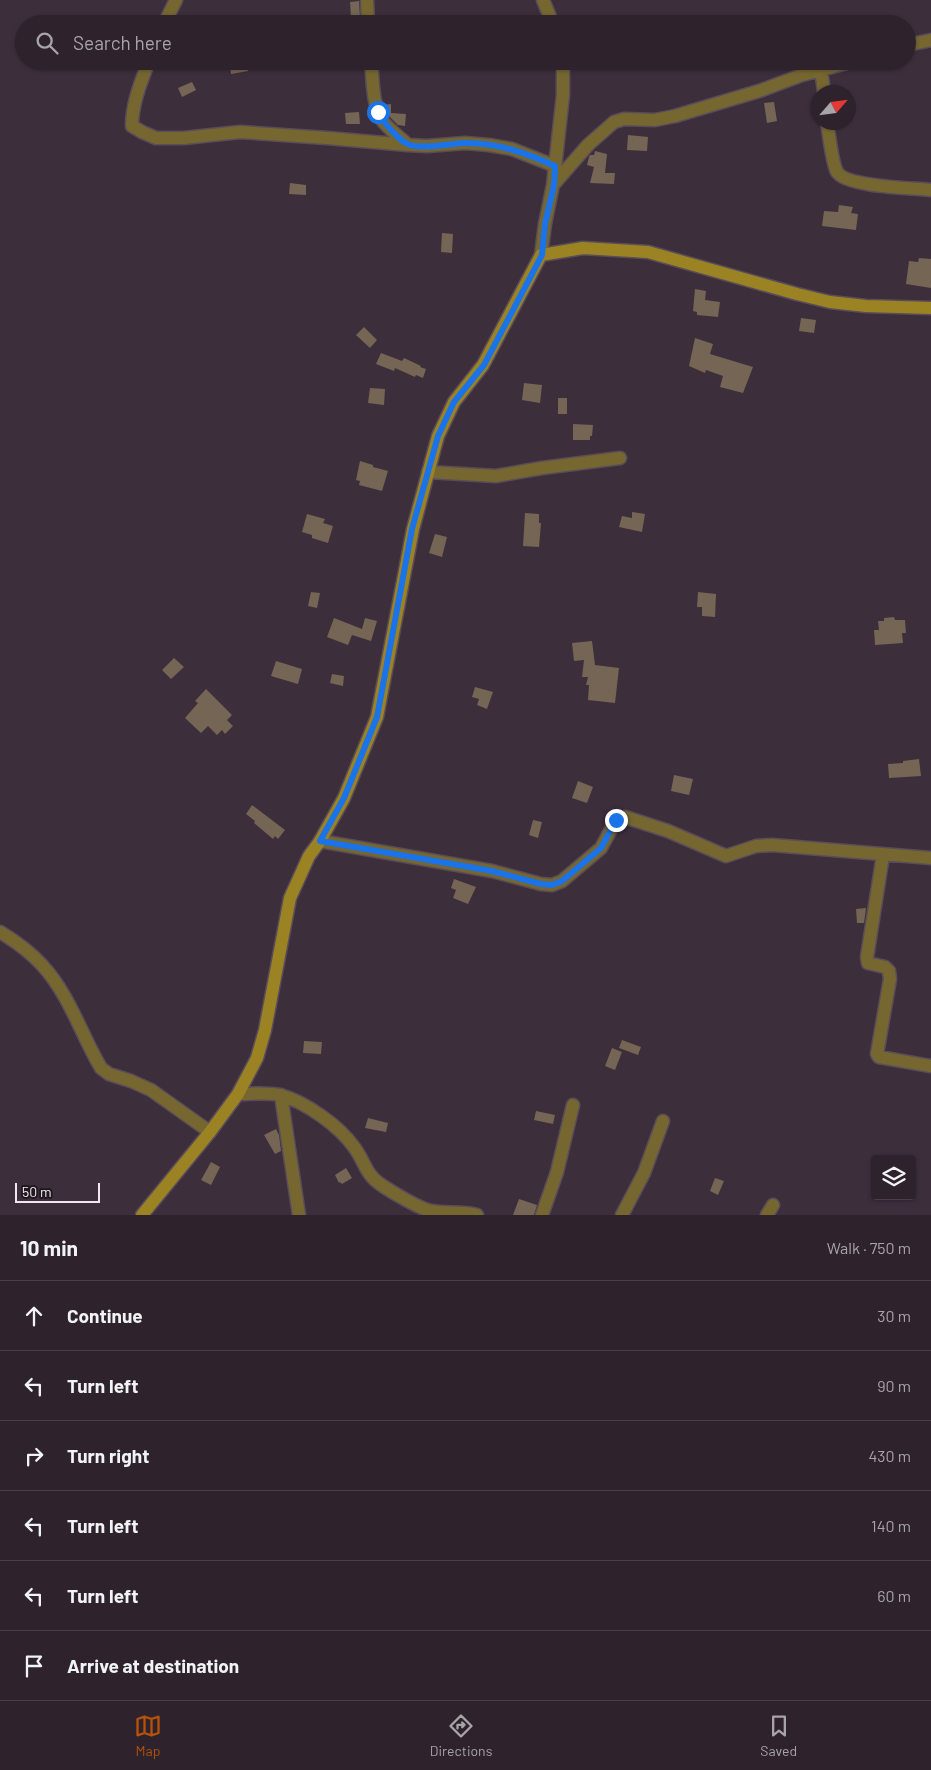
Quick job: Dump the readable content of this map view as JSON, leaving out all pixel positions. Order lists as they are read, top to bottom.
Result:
{
  "scale_bar": "50 m",
  "north": "top right",
  "page": {
    "search": "Search here",
    "scale": "50 m",
    "heading": ["10 min", "Walk · 750 m"],
    "list": [
      ["Continue", "30 m"],
      ["Turn left", "90 m"],
      ["Turn right", "430 m"],
      ["Turn left", "140 m"],
      ["Turn left", "60 m"],
      "Arrive at destination"
    ],
    "nav": ["Map", "Directions", "Saved"]
  }
}
